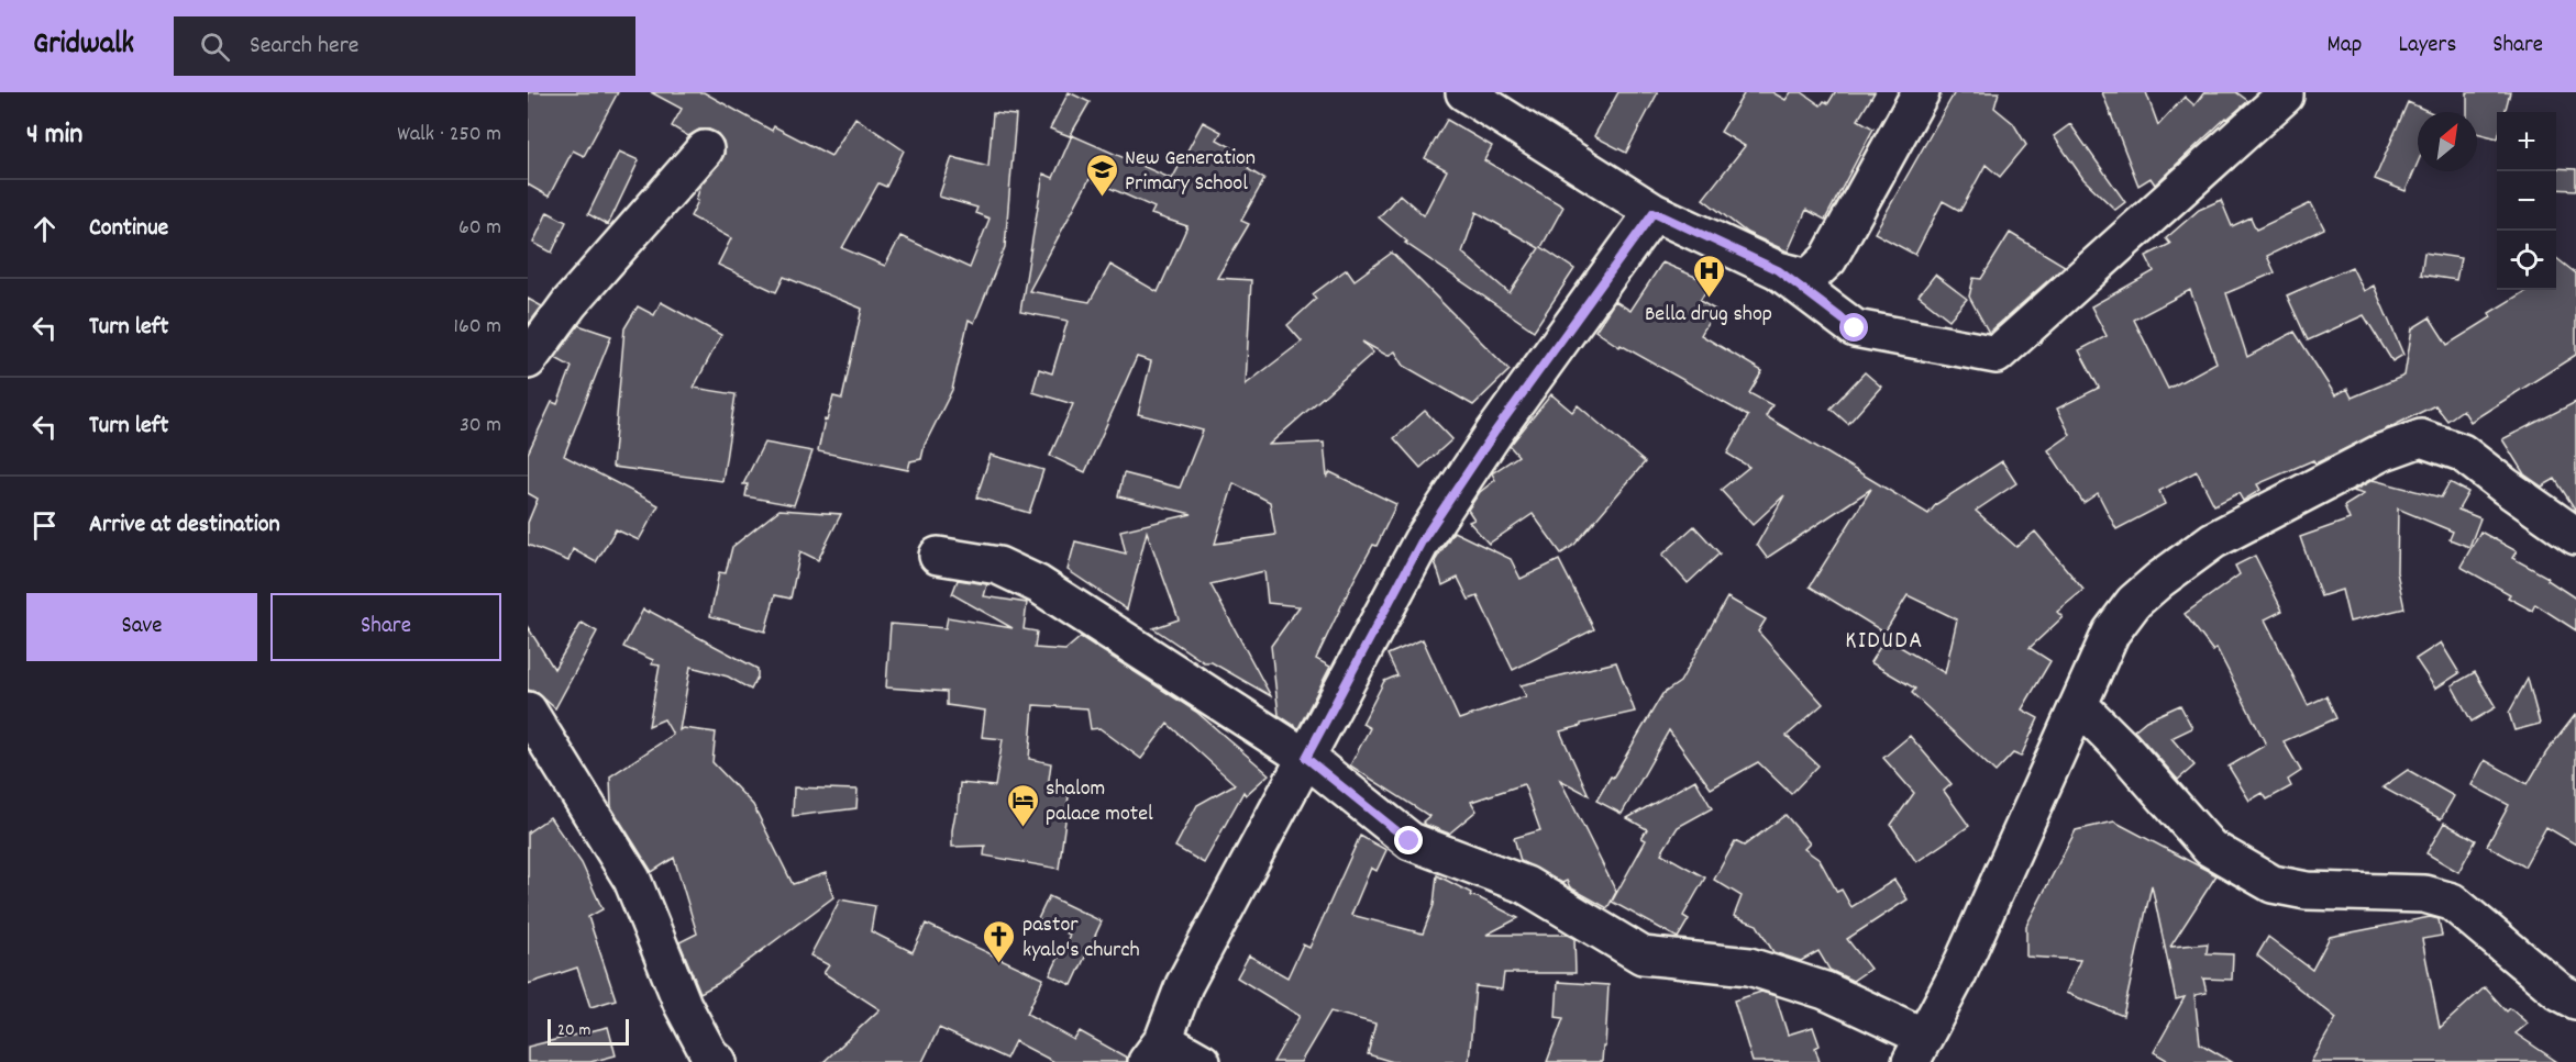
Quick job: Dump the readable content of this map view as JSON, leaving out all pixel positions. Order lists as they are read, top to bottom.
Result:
{
  "districts": ["KIDUDA"],
  "places": {
    "school or university": ["New Generation Primary School"],
    "hospital": ["Bella drug shop"],
    "hotel": ["shalom palace motel"],
    "church": ["pastor kyalo's church"]
  },
  "scale_bar": "20 m",
  "north": "top right",
  "page": {
    "header": "Gridwalk",
    "search": "Search here",
    "nav": ["Map", "Layers", "Share"],
    "heading": ["4 min", "Walk · 250 m"],
    "map_buttons": ["+", "−"],
    "list": [
      ["Continue", "60 m"],
      ["Turn left", "160 m"],
      ["Turn left", "30 m"],
      "Arrive at destination"
    ],
    "buttons": ["Save", "Share"],
    "scale": "20 m"
  }
}
